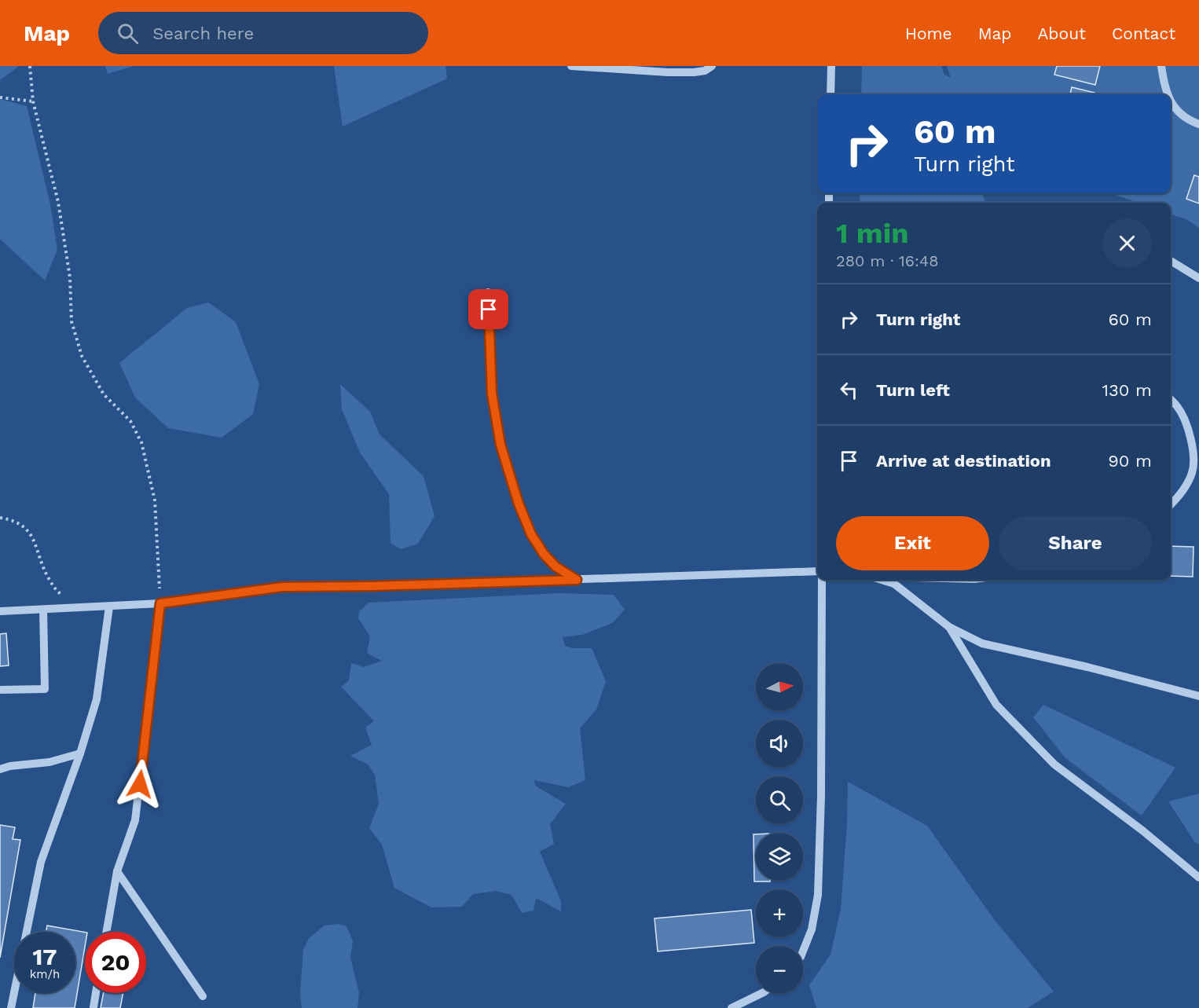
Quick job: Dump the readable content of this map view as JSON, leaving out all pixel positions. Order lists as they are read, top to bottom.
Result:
{
  "north": "right",
  "page": {
    "header": "Map",
    "search": "Search here",
    "nav": [
      "Home",
      "Map",
      "About",
      "Contact"
    ],
    "turn": ["60 m", "Turn right"],
    "heading": ["1 min", "280 m · 16:48"],
    "list": [
      {
        "name": "Turn right",
        "value": "60 m"
      },
      {
        "name": "Turn left",
        "value": "130 m"
      },
      {
        "name": "Arrive at destination",
        "value": "90 m"
      }
    ],
    "buttons": ["Exit", "Share"],
    "map_buttons": ["+", "−"],
    "speed": "17 km/h",
    "limit": "20"
  }
}
